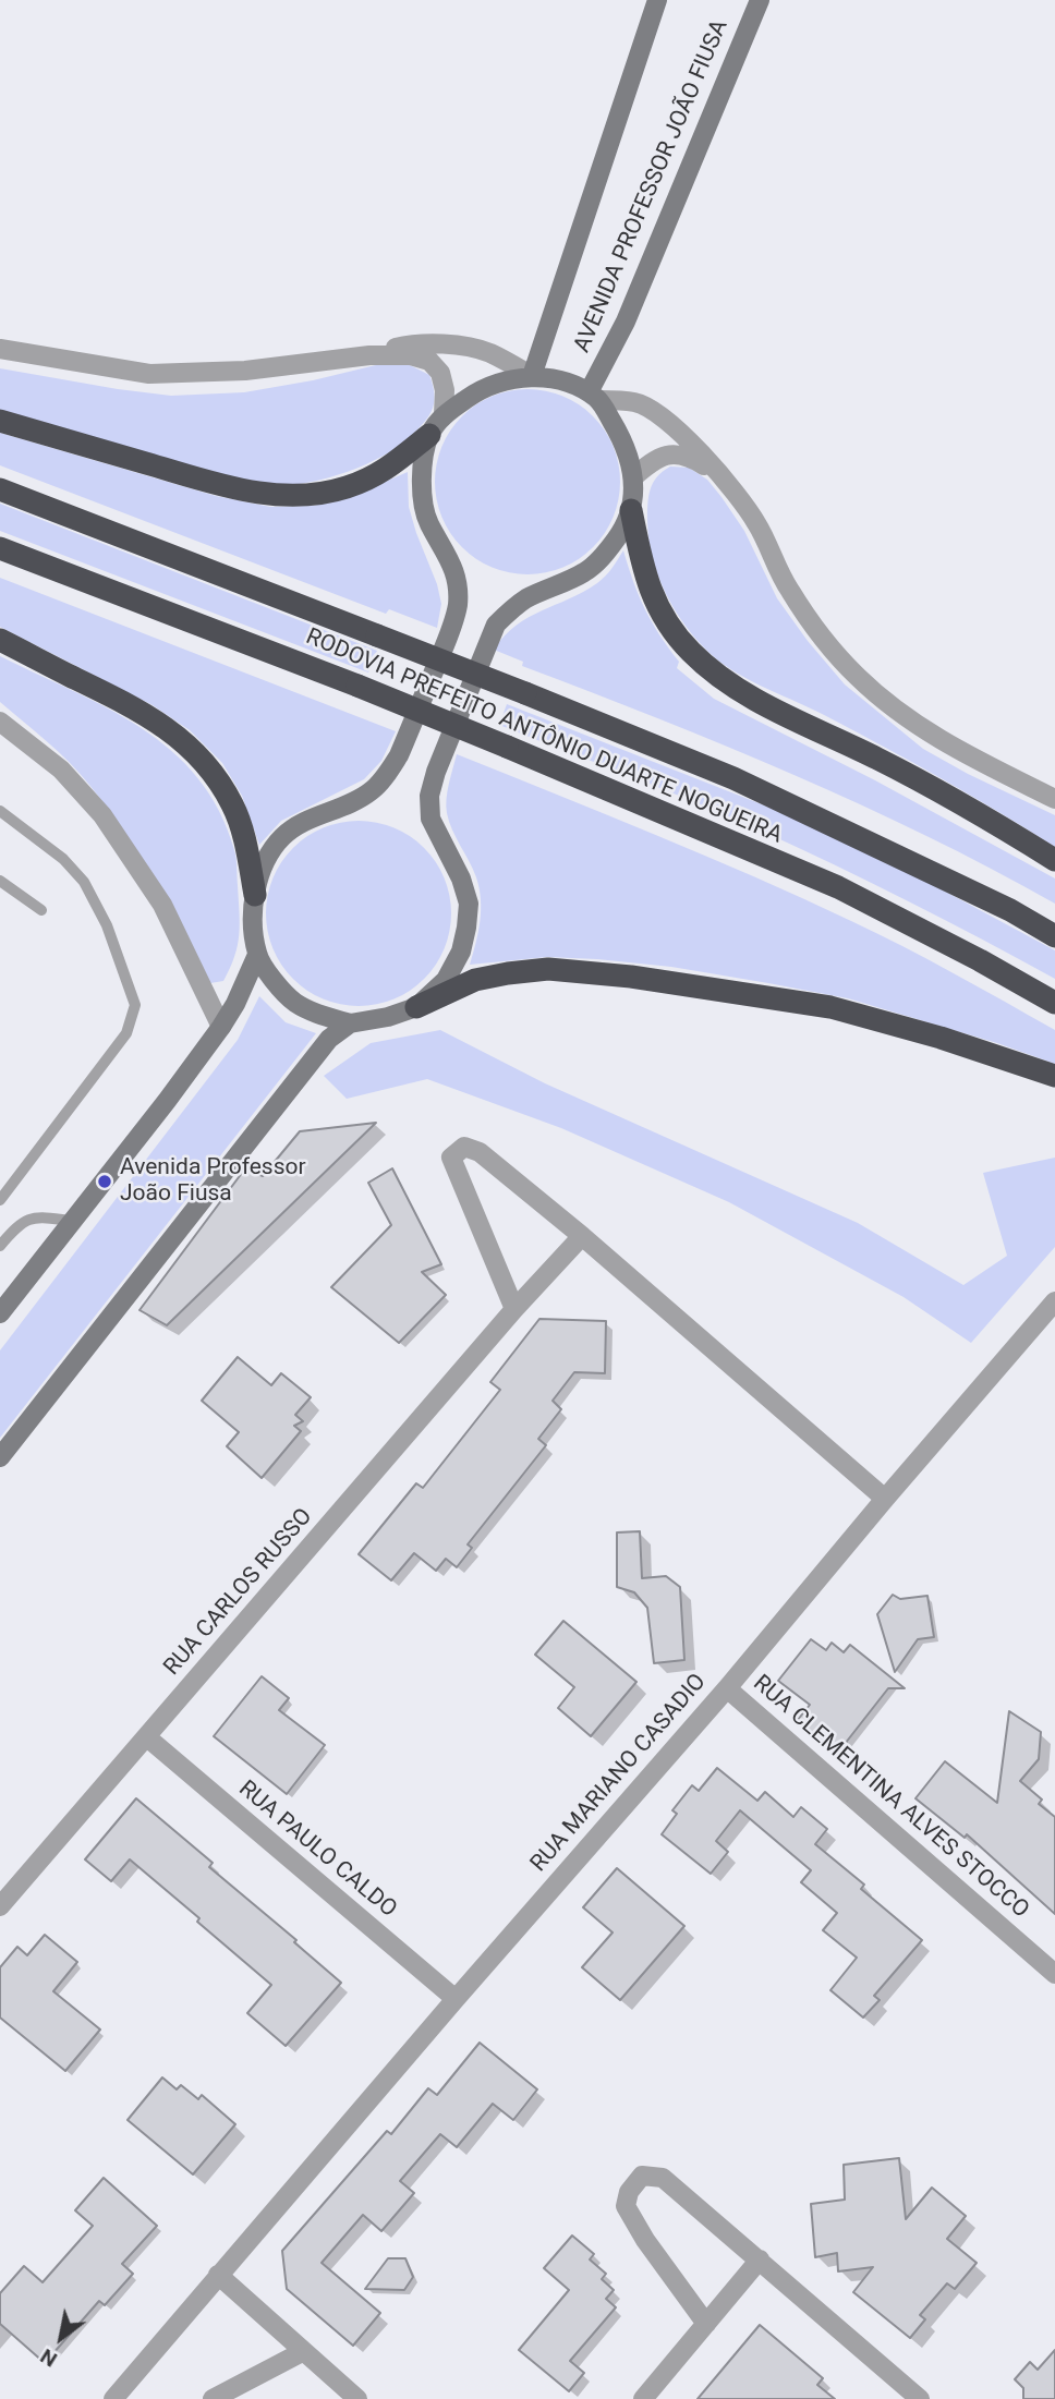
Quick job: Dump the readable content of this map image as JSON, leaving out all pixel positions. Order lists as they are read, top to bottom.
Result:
{
  "streets": {
    "highway": ["RODOVIA PREFEITO ANTÔNIO DUARTE NOGUEIRA"],
    "main road": ["AVENIDA PROFESSOR JOÃO FIUSA"],
    "street": [
      "RUA CARLOS RUSSO",
      "RUA MARIANO CASADIO",
      "RUA CLEMENTINA ALVES STOCCO",
      "RUA PAULO CALDO"
    ]
  },
  "crossings": [
    ["RUA CARLOS RUSSO", "RUA PAULO CALDO"],
    ["RUA MARIANO CASADIO", "RUA CLEMENTINA ALVES STOCCO"],
    ["RUA MARIANO CASADIO", "RUA PAULO CALDO"]
  ],
  "places": ["Avenida Professor João Fiusa"],
  "north": "bottom left"
}
